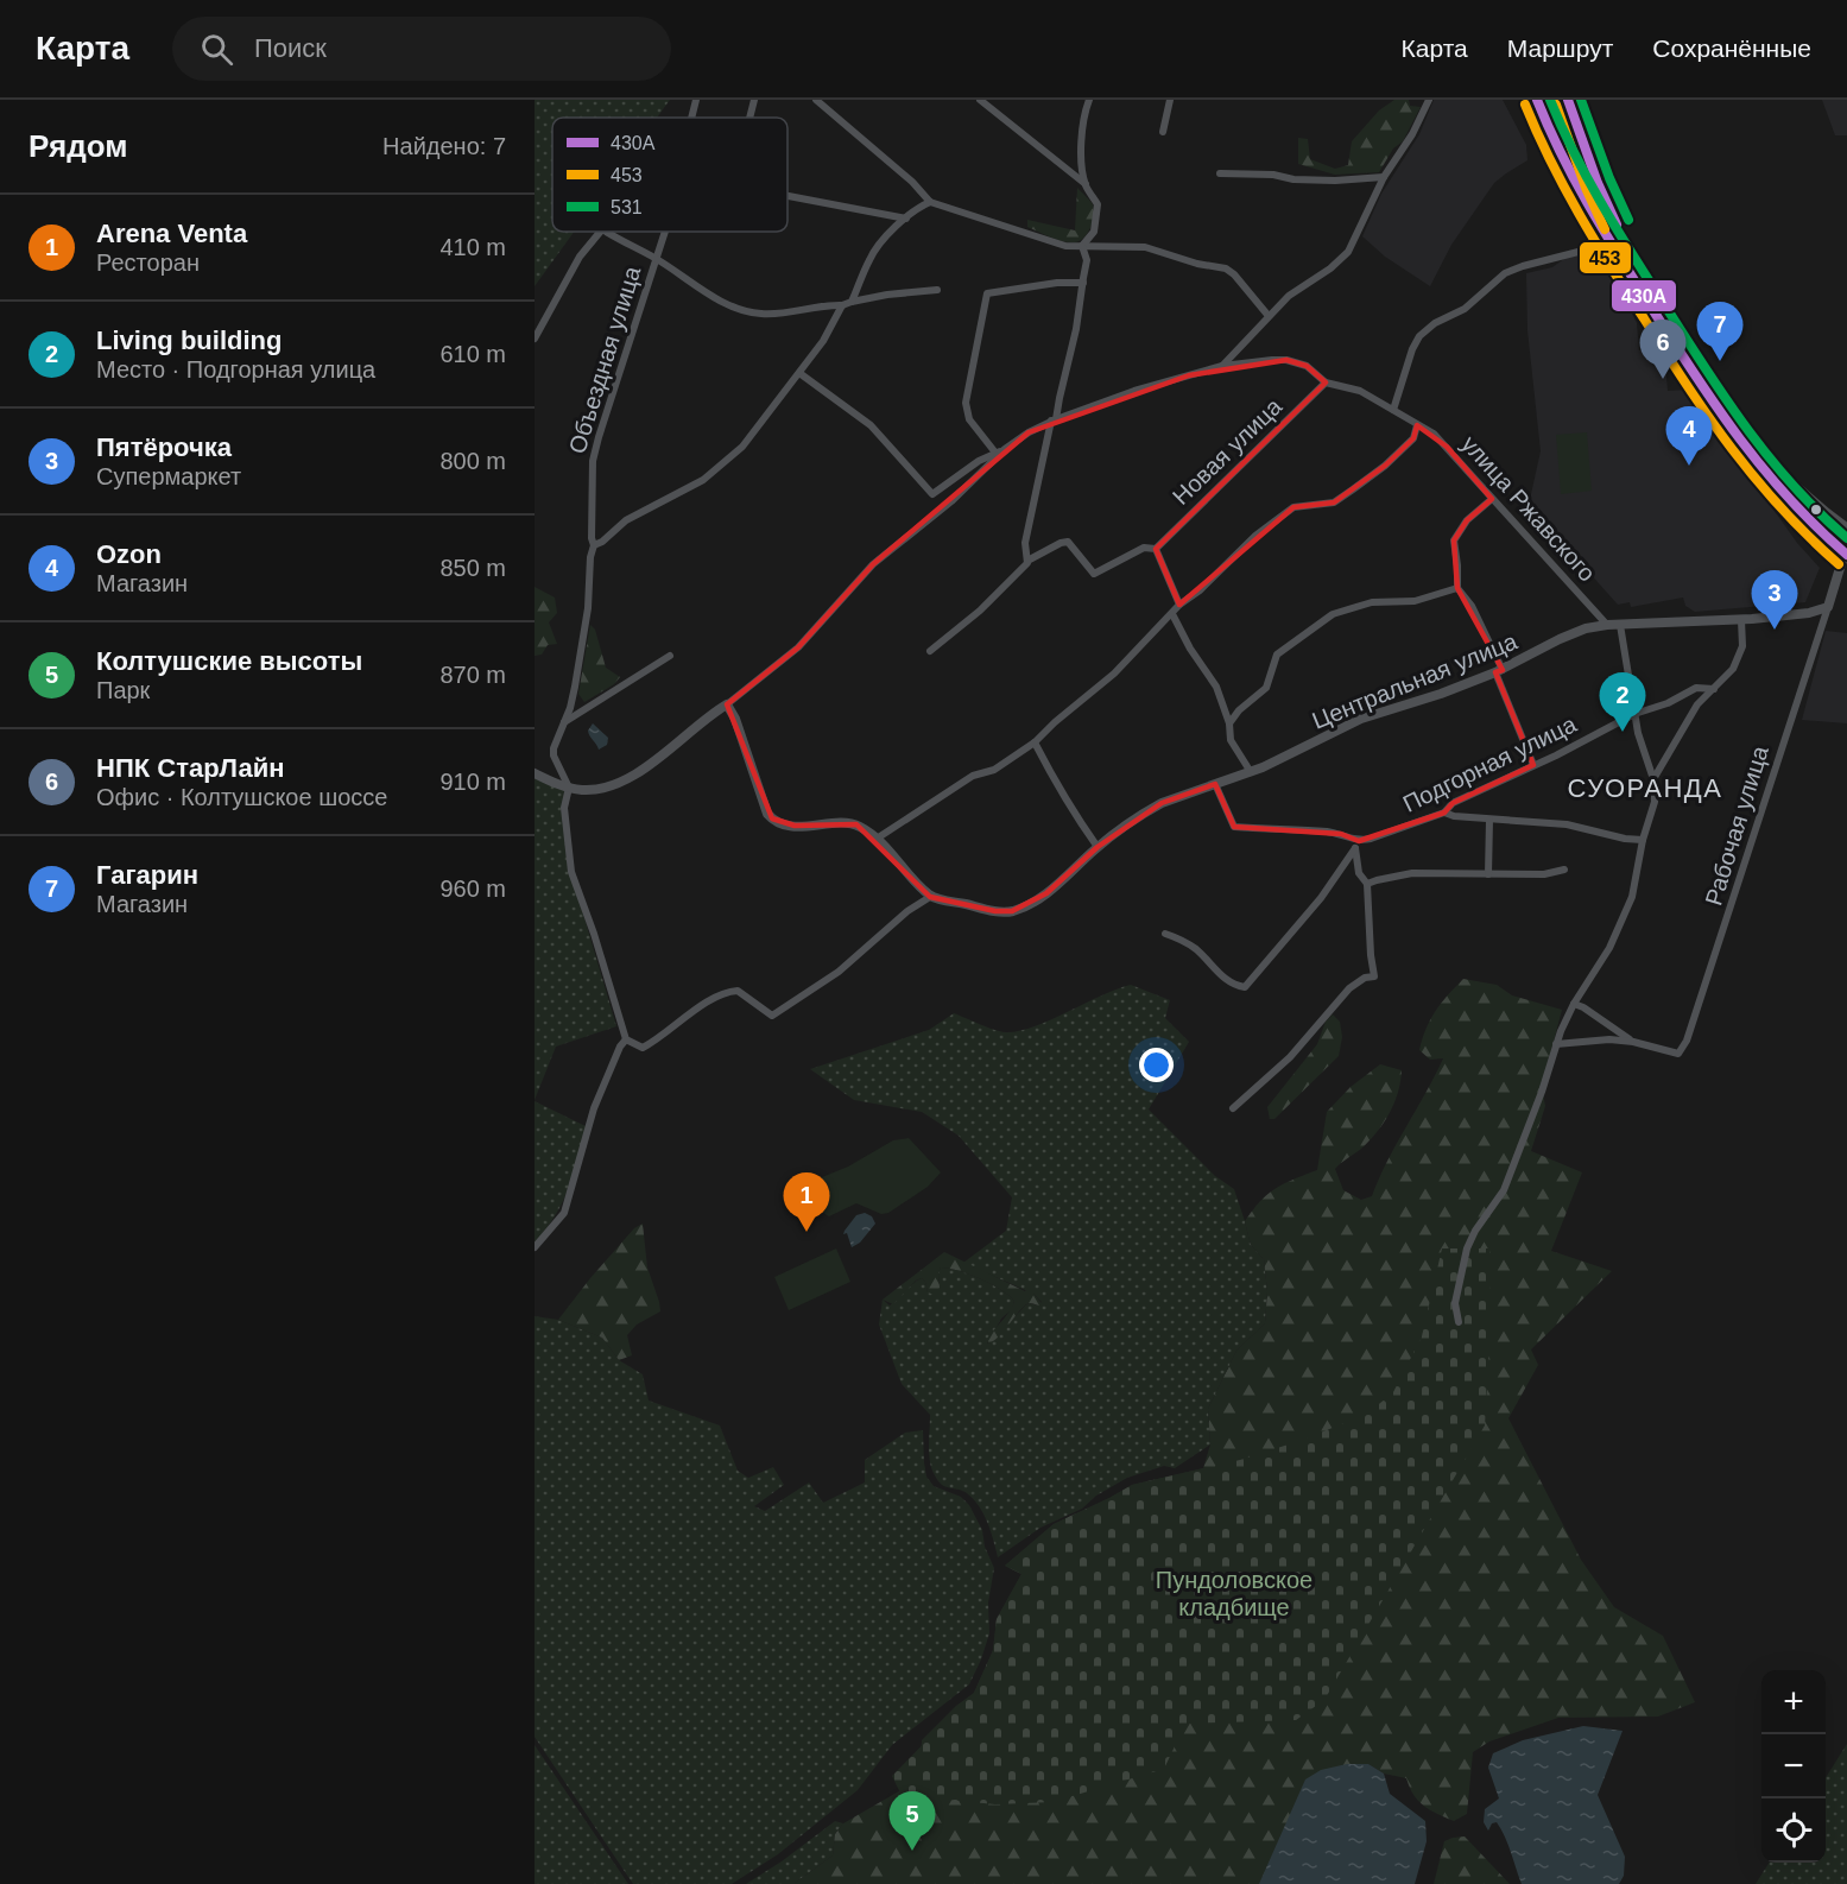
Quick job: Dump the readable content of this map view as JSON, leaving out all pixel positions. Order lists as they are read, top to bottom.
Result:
{
  "streets": {
    "street": [
      "Объездная улица",
      "Новая улица",
      "улица Ржавского",
      "Центральная улица",
      "Подгорная улица",
      "Рабочая улица"
    ]
  },
  "crossings": [
    ["Новая улица", "улица Ржавского"],
    ["улица Ржавского", "Центральная улица"],
    ["Центральная улица", "Рабочая улица"]
  ],
  "districts": ["СУОРАНДА"],
  "parks": ["Пундоловское кладбище"],
  "lines": ["transit line 430А", "transit line 531", "transit line 453"],
  "legend": ["430А", "453", "531"],
  "page": {
    "header": "Карта",
    "search": "Поиск",
    "nav": ["Карта", "Маршрут", "Сохранённые"],
    "heading": ["Рядом", "Найдено: 7"],
    "list": [
      {
        "mark": "1",
        "name": "Arena Venta",
        "note": "Ресторан",
        "value": "410 m"
      },
      {
        "mark": "2",
        "name": "Living building",
        "note": "Место · Подгорная улица",
        "value": "610 m"
      },
      {
        "mark": "3",
        "name": "Пятёрочка",
        "note": "Супермаркет",
        "value": "800 m"
      },
      {
        "mark": "4",
        "name": "Ozon",
        "note": "Магазин",
        "value": "850 m"
      },
      {
        "mark": "5",
        "name": "Колтушские высоты",
        "note": "Парк",
        "value": "870 m"
      },
      {
        "mark": "6",
        "name": "НПК СтарЛайн",
        "note": "Офис · Колтушское шоссе",
        "value": "910 m"
      },
      {
        "mark": "7",
        "name": "Гагарин",
        "note": "Магазин",
        "value": "960 m"
      }
    ],
    "pins": [
      "7",
      "6",
      "4",
      "3",
      "2",
      "1",
      "5"
    ],
    "map_buttons": ["+", "−"]
  }
}
